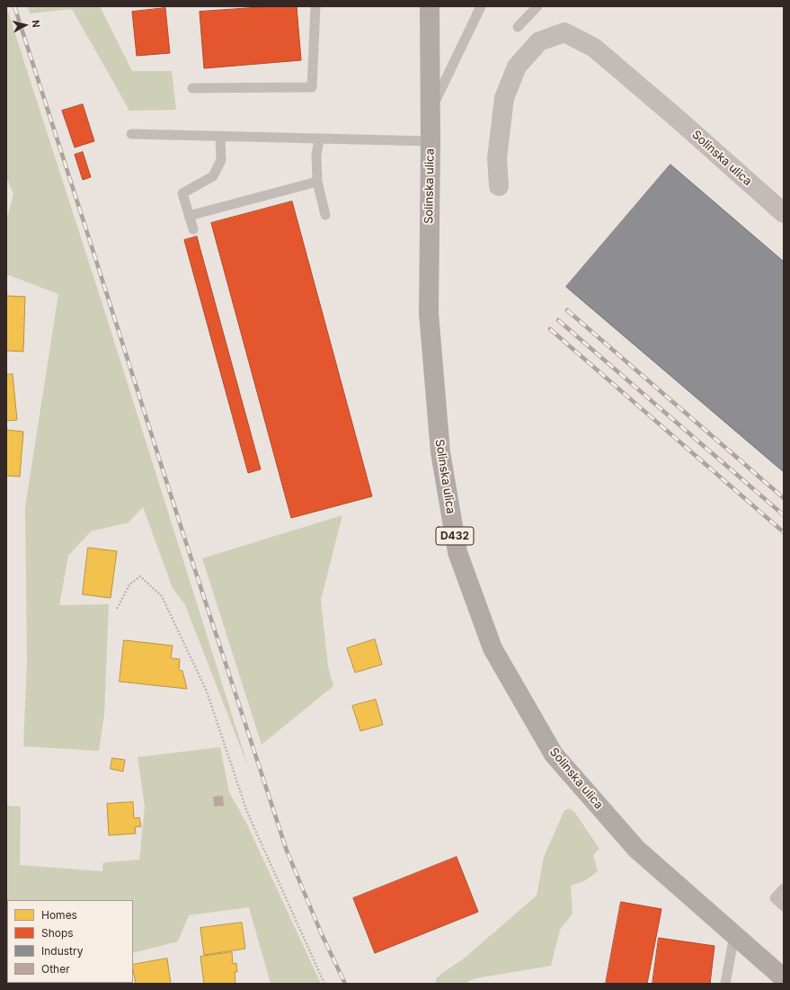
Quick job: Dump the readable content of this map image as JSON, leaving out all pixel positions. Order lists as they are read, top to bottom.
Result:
{
  "streets": {
    "main road": ["Solinska ulica", "D432"]
  },
  "legend": [
    "Homes",
    "Shops",
    "Industry",
    "Other"
  ],
  "north": "right"
}
